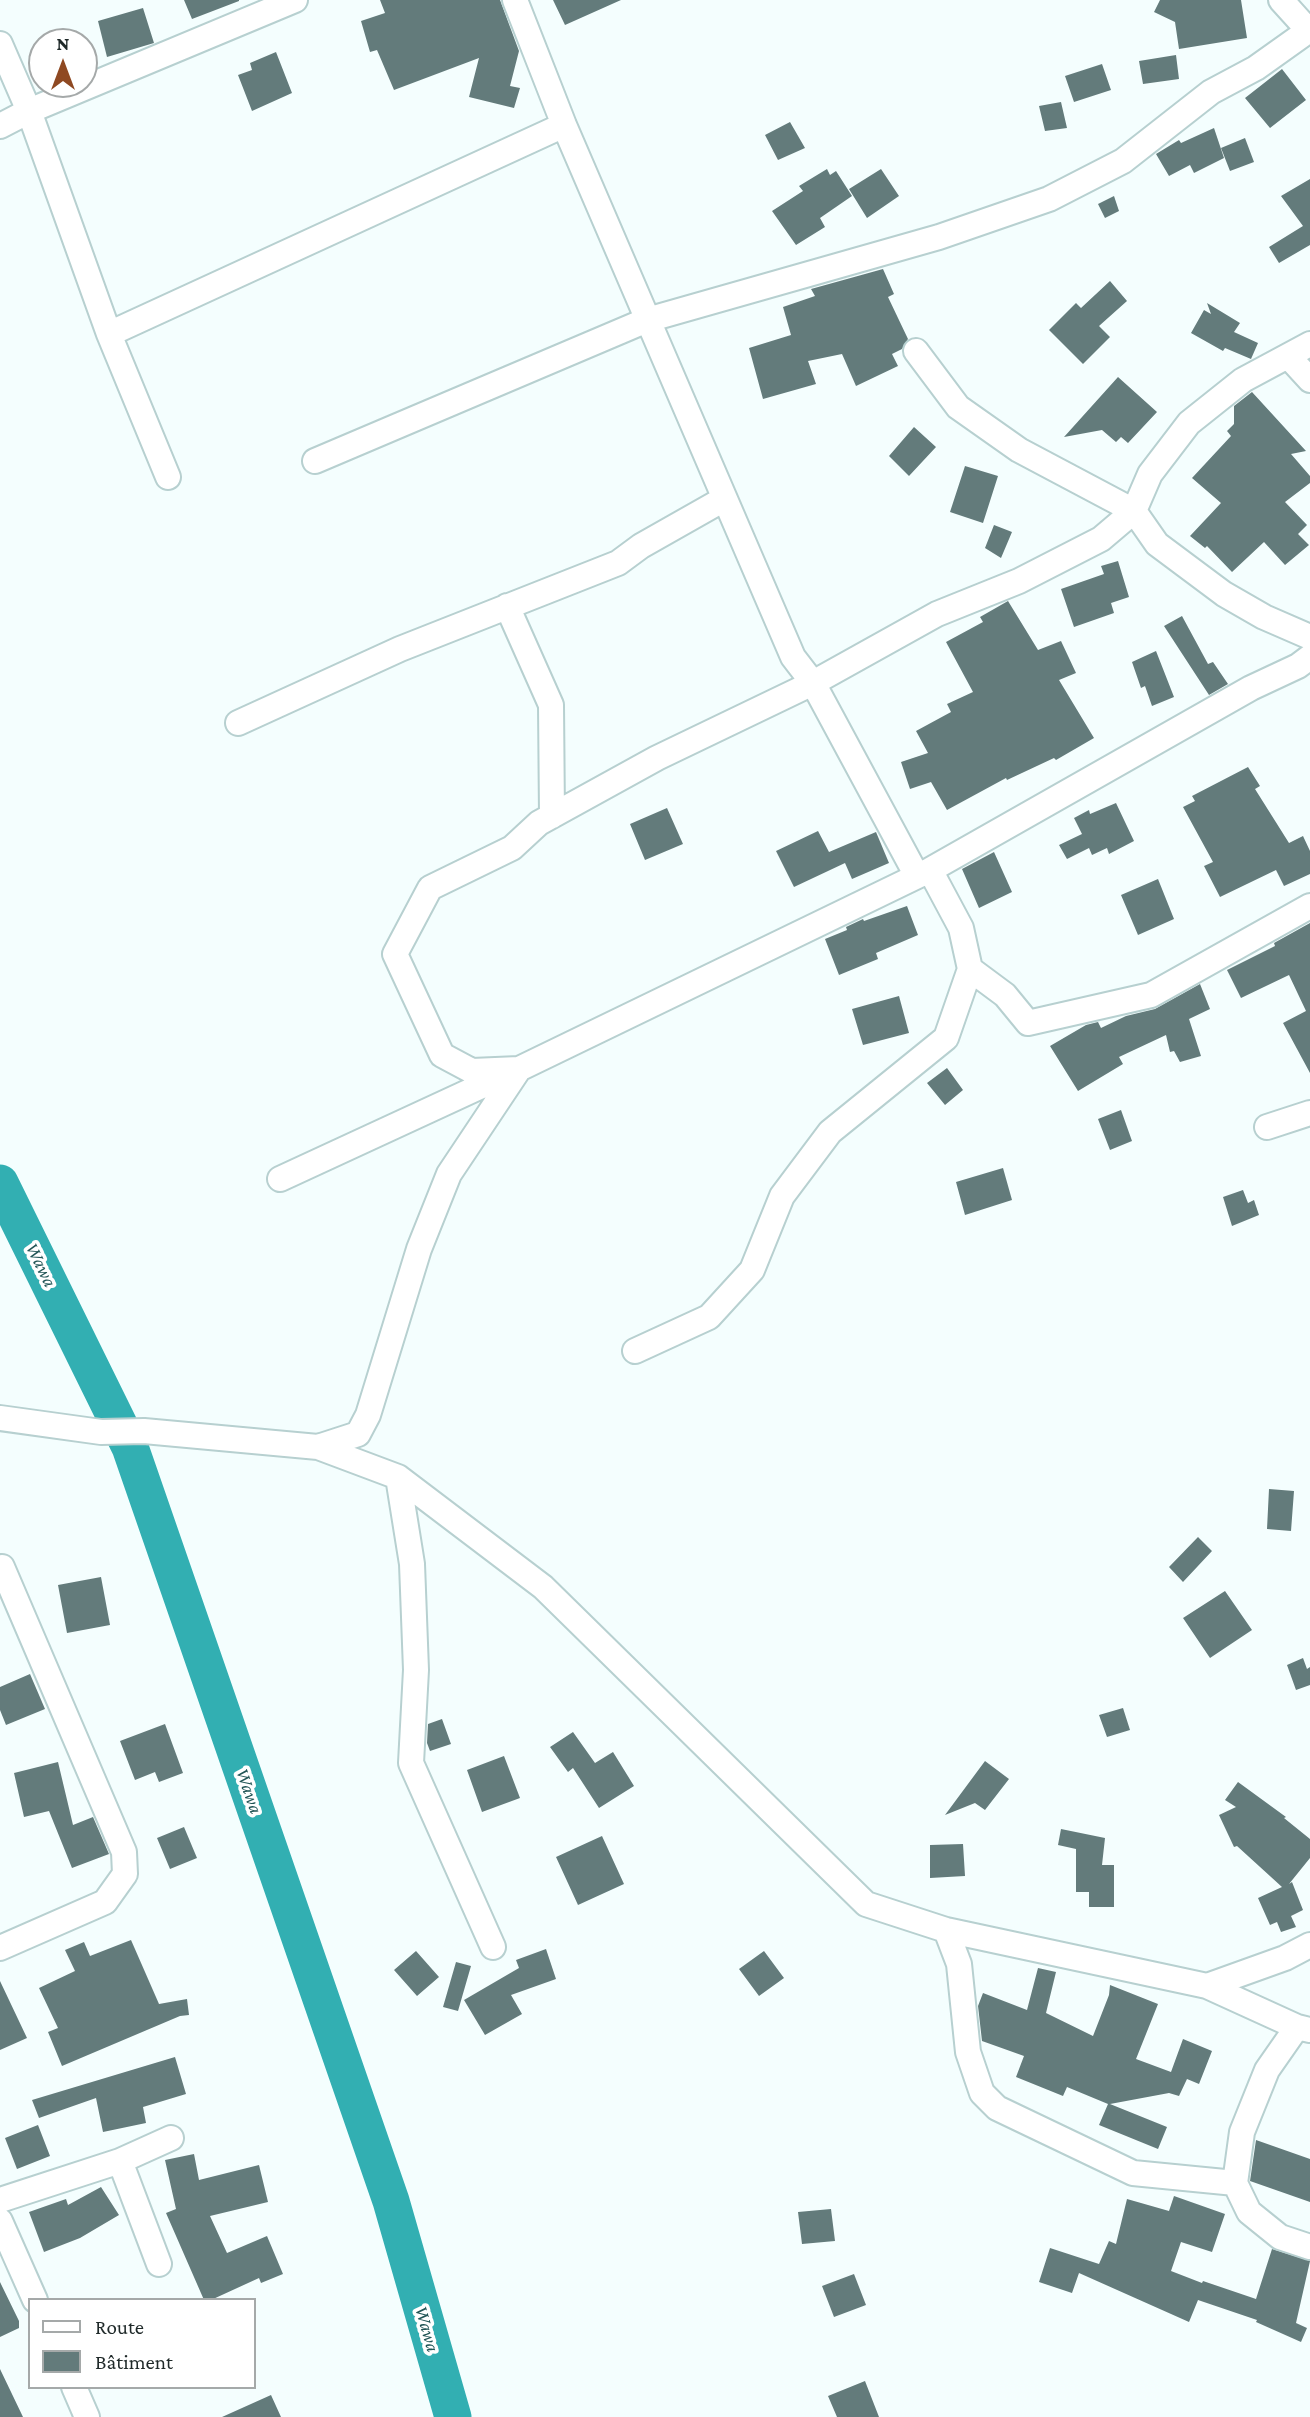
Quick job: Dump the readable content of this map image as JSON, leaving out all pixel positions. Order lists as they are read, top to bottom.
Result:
{
  "water": ["Wawa"],
  "legend": ["Route", "Bâtiment"],
  "north": "top"
}
